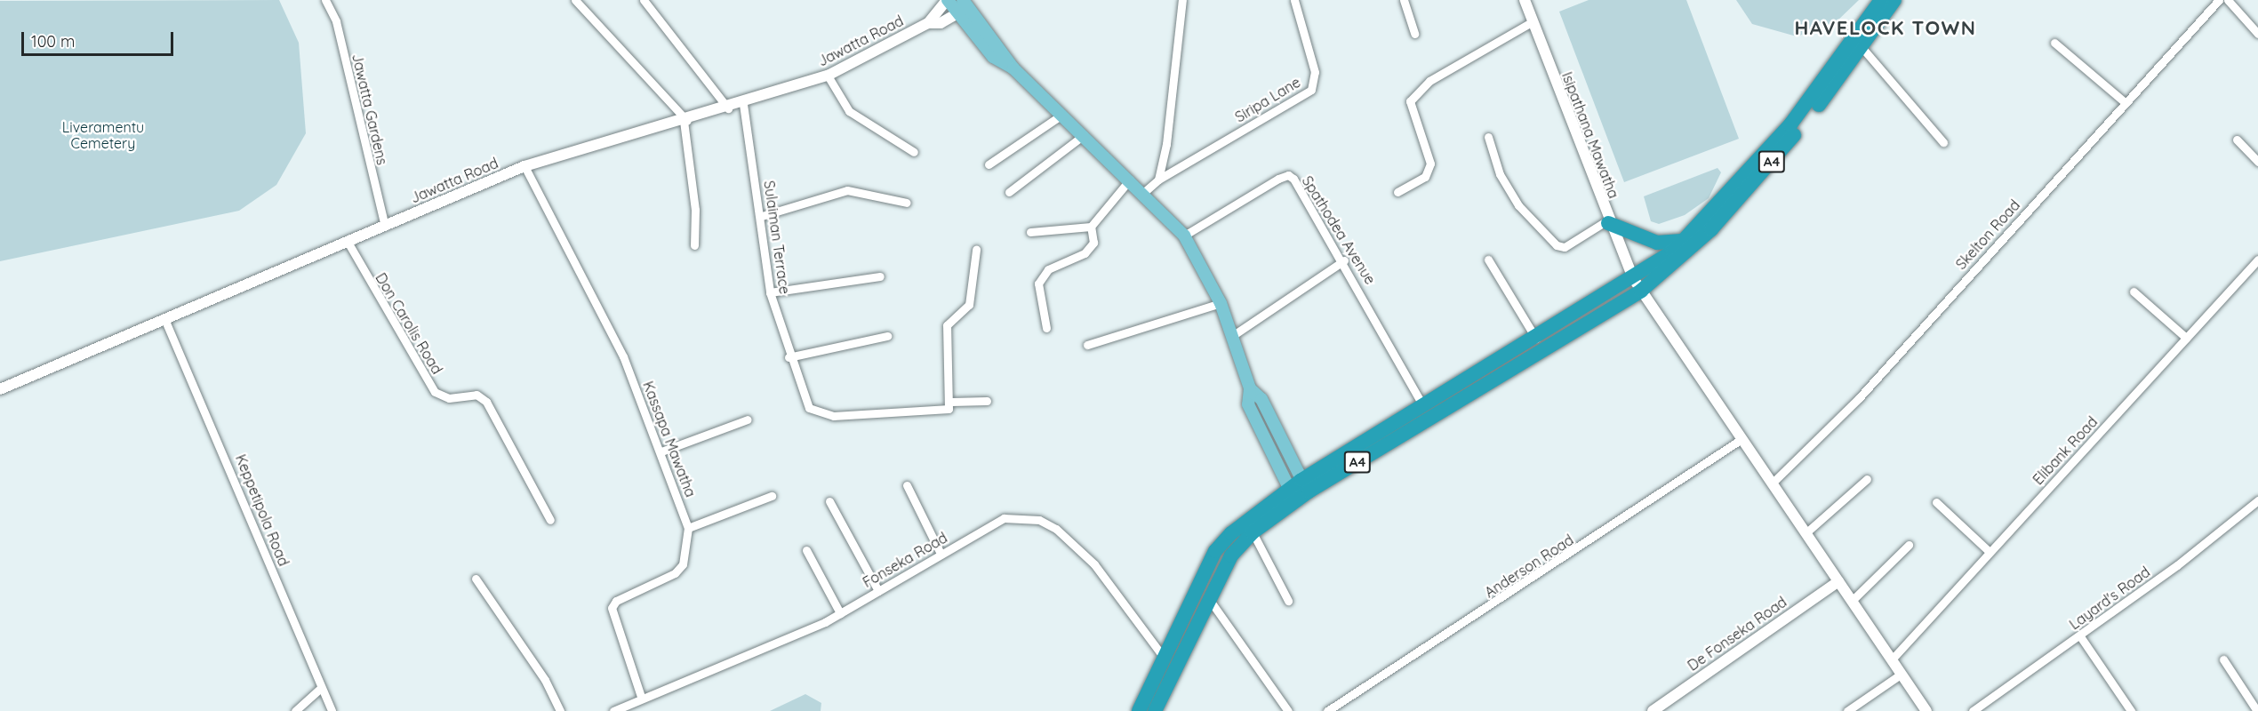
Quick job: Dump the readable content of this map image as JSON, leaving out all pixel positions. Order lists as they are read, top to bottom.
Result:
{
  "streets": {
    "highway": ["A4"],
    "main road": ["Jawatta Road", "Isipathana Mawatha", "De Fonseka Road"],
    "street": [
      "Siripa Lane",
      "Jawatta Gardens",
      "Spathodea Avenue",
      "Skelton Road",
      "Sulaiman Terrace",
      "Don Carolis Road",
      "Kassapa Mawatha",
      "Elibank Road",
      "Keppetipola Road",
      "Fonseka Road",
      "Anderson Road",
      "Layard's Road"
    ]
  },
  "crossings": [
    ["Jawatta Road", "Jawatta Gardens"],
    ["Jawatta Road", "Sulaiman Terrace"],
    ["Jawatta Road", "Don Carolis Road"],
    ["Jawatta Road", "Kassapa Mawatha"],
    ["Jawatta Road", "Keppetipola Road"],
    ["Isipathana Mawatha", "A4"],
    ["Isipathana Mawatha", "Skelton Road"],
    ["Isipathana Mawatha", "Elibank Road"],
    ["Isipathana Mawatha", "Anderson Road"],
    ["Isipathana Mawatha", "De Fonseka Road"],
    ["A4", "Spathodea Avenue"],
    ["A4", "Fonseka Road"],
    ["Kassapa Mawatha", "Fonseka Road"]
  ],
  "districts": ["HAVELOCK TOWN"],
  "parks": ["Liveramentu Cemetery"],
  "scale_bar": "100 m"
}
